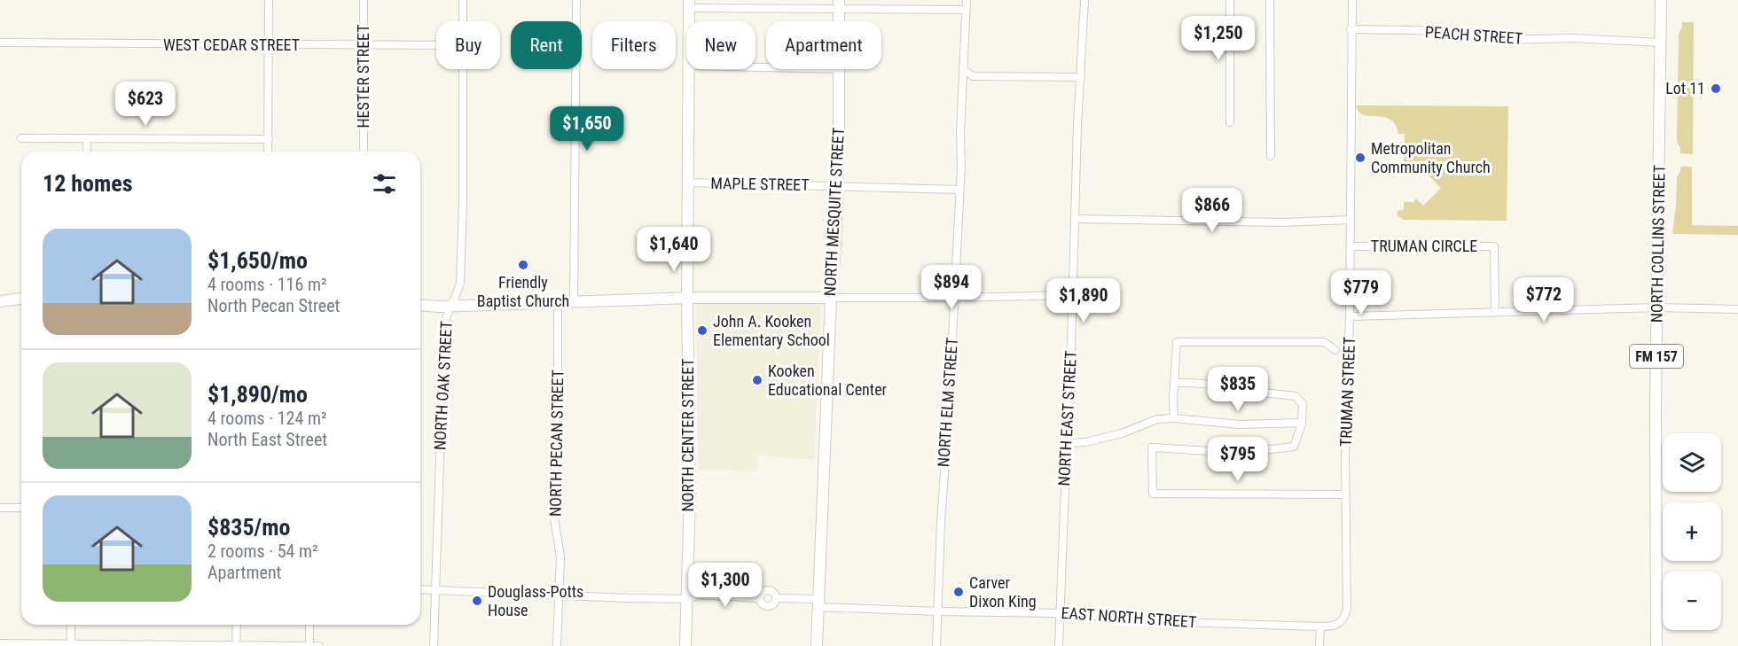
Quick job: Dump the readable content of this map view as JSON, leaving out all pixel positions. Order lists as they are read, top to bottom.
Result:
{
  "streets": {
    "main road": [
      "NORTH MESQUITE STREET",
      "NORTH COLLINS STREET",
      "FM 157",
      "NORTH CENTER STREET"
    ],
    "street": [
      "PEACH STREET",
      "WEST CEDAR STREET",
      "HESTER STREET",
      "MAPLE STREET",
      "TRUMAN CIRCLE",
      "NORTH OAK STREET",
      "TRUMAN STREET",
      "NORTH ELM STREET",
      "NORTH EAST STREET",
      "NORTH PECAN STREET",
      "EAST NORTH STREET"
    ]
  },
  "crossings": [
    ["PEACH STREET", "NORTH COLLINS STREET"],
    ["PEACH STREET", "TRUMAN STREET"],
    ["WEST CEDAR STREET", "HESTER STREET"],
    ["MAPLE STREET", "NORTH MESQUITE STREET"],
    ["MAPLE STREET", "NORTH ELM STREET"],
    ["MAPLE STREET", "NORTH CENTER STREET"],
    ["NORTH MESQUITE STREET", "EAST NORTH STREET"],
    ["TRUMAN CIRCLE", "TRUMAN STREET"],
    ["TRUMAN STREET", "EAST NORTH STREET"],
    ["NORTH ELM STREET", "EAST NORTH STREET"],
    ["NORTH EAST STREET", "EAST NORTH STREET"],
    ["NORTH CENTER STREET", "EAST NORTH STREET"]
  ],
  "places": [
    "Lot 11",
    "Metropolitan Community Church",
    "Friendly Baptist Church",
    "John A. Kooken Elementary School",
    "Kooken Educational Center",
    "Carver Dixon King",
    "Douglass-Potts House"
  ],
  "page": {
    "price": [
      "$1,250",
      "$623",
      "$1,650",
      "$866",
      "$1,640",
      "$894",
      "$779",
      "$772",
      "$1,890",
      "$835",
      "$795",
      "$1,300"
    ],
    "chip": [
      "Buy",
      "Rent",
      "Filters",
      "New",
      "Apartment"
    ],
    "heading": "12 homes",
    "list": [
      {
        "name": "$1,650/mo",
        "note": "4 rooms · 116 m² · North Pecan Street"
      },
      {
        "name": "$1,890/mo",
        "note": "4 rooms · 124 m² · North East Street"
      },
      {
        "name": "$835/mo",
        "note": "2 rooms · 54 m² · Apartment"
      }
    ],
    "map_buttons": ["+", "−"]
  }
}
